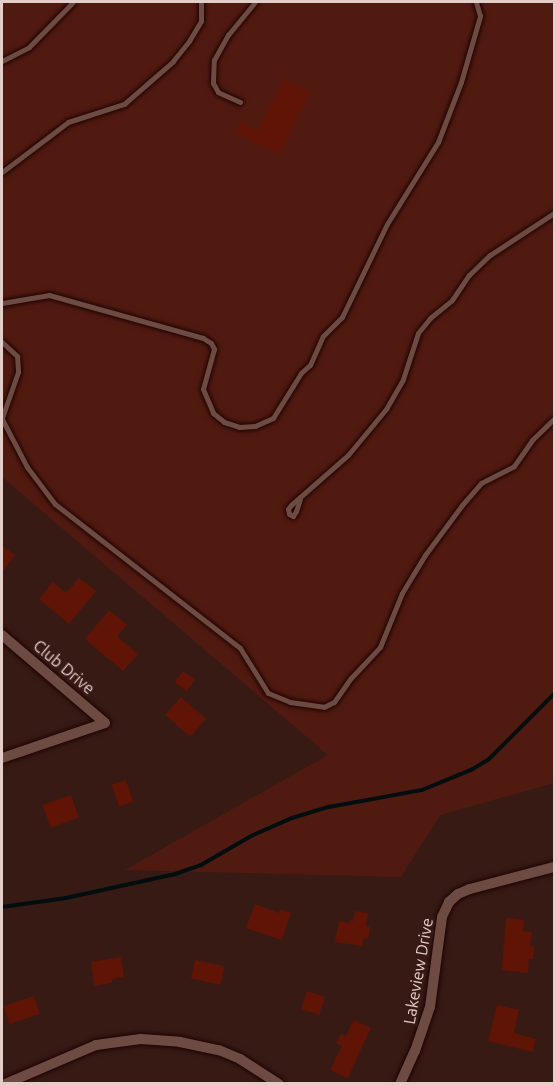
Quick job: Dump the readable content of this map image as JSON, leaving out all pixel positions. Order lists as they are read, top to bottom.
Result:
{
  "streets": {
    "street": ["Club Drive", "Lakeview Drive"]
  }
}
